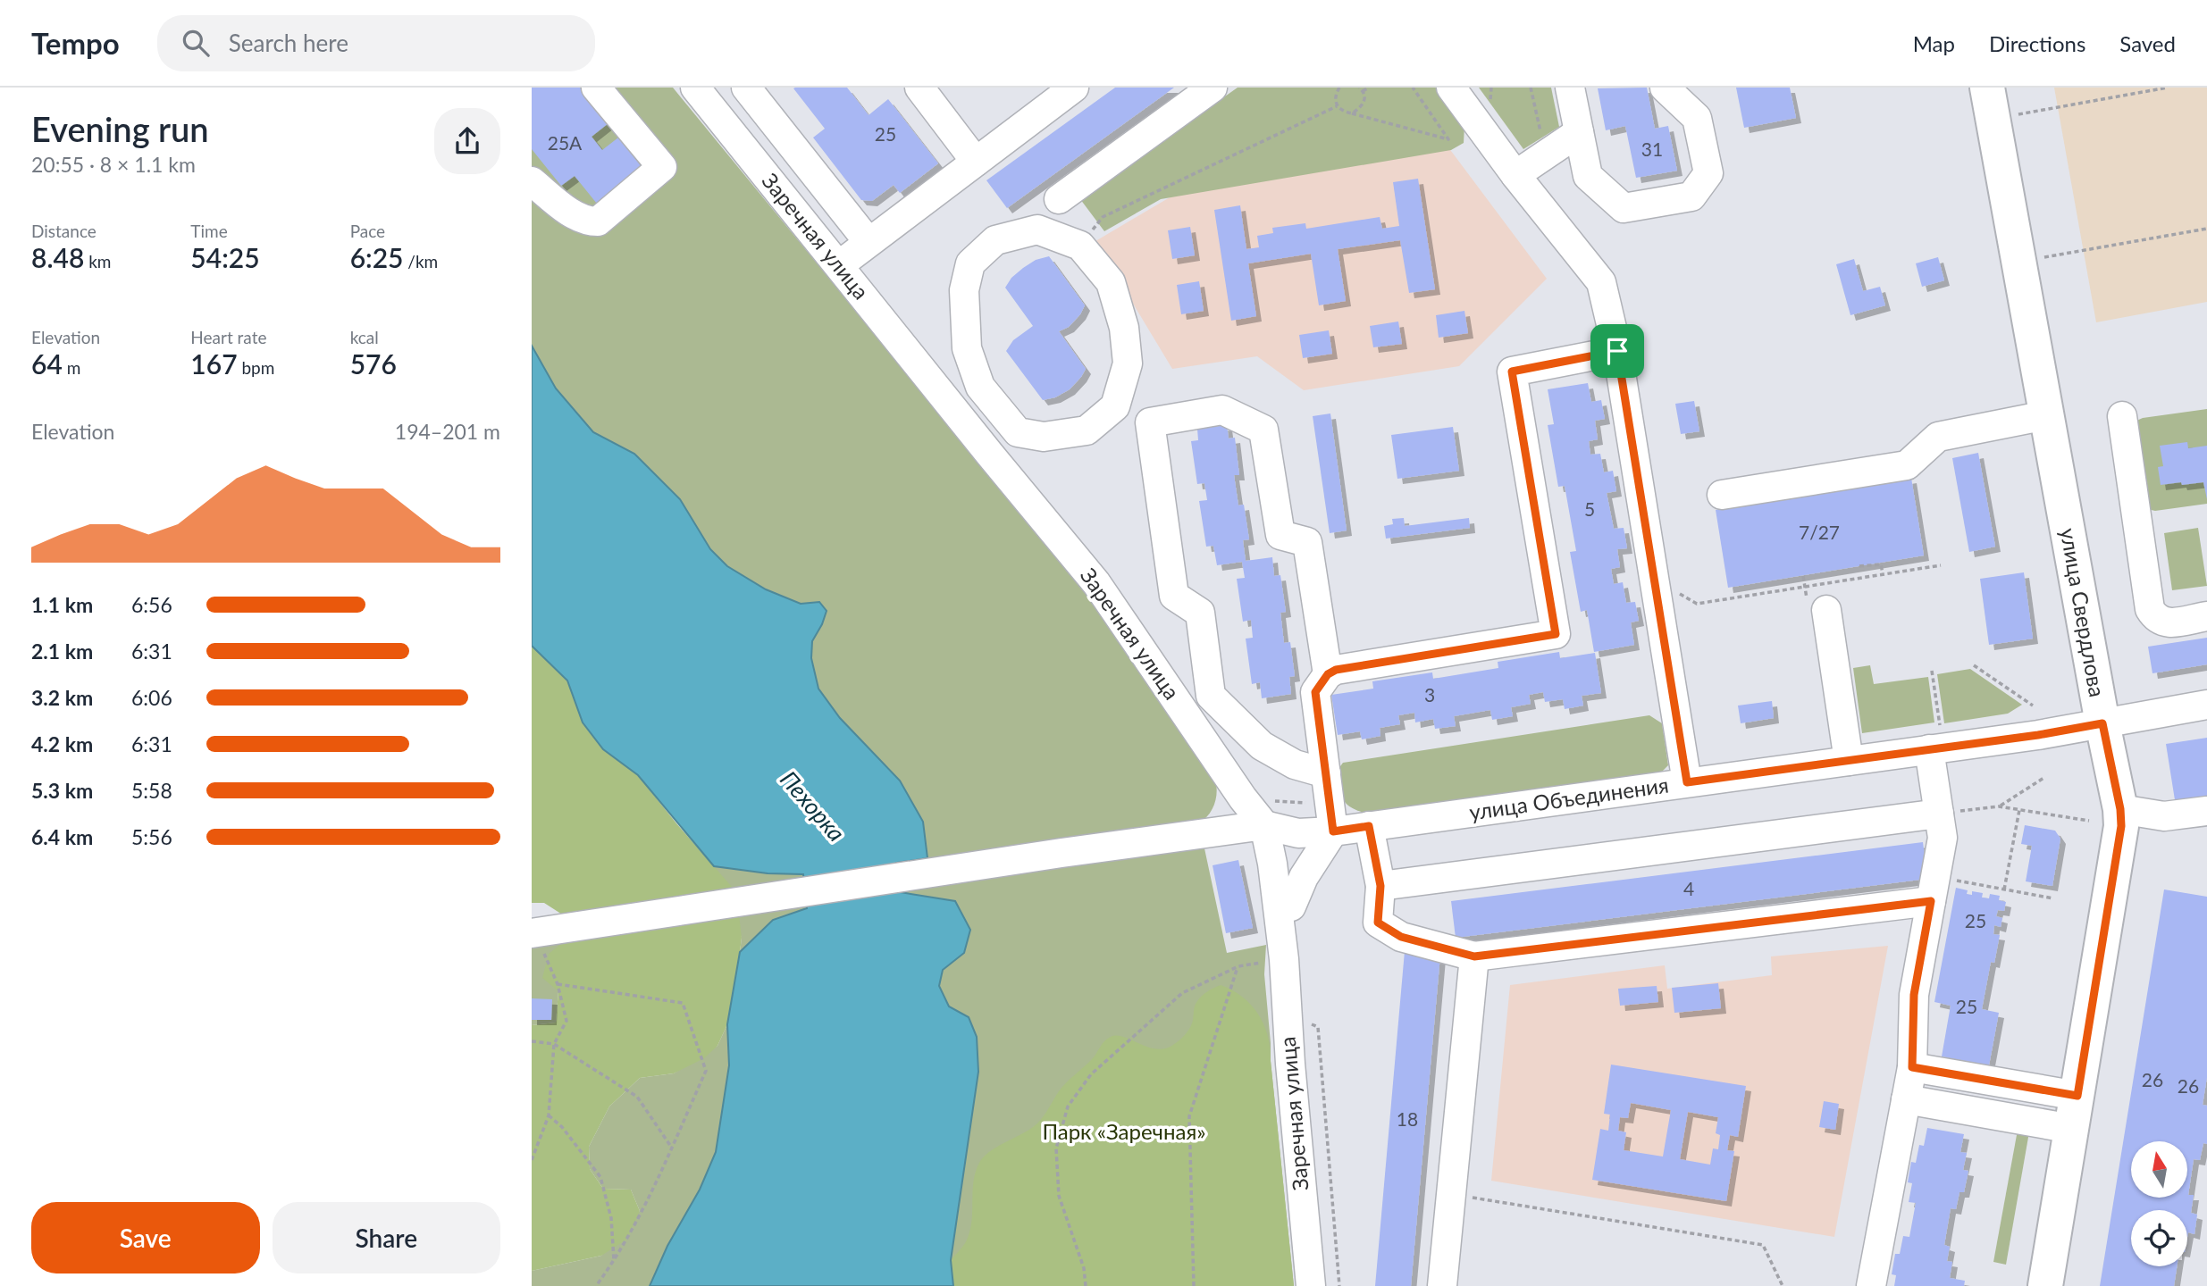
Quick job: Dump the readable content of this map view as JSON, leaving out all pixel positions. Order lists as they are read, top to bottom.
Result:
{
  "streets": {
    "main road": ["улица Свердлова"],
    "street": ["Заречная улица", "улица Объединения"]
  },
  "crossings": [
    ["Заречная улица", "улица Объединения"],
    ["улица Свердлова", "улица Объединения"]
  ],
  "water": ["Пехорка"],
  "parks": ["Парк «Заречная»"],
  "house_numbers": [
    "25",
    "25А",
    "31",
    "5",
    "7/27",
    "3",
    "4",
    "25",
    "25",
    "26",
    "26",
    "18"
  ],
  "north": "top",
  "page": {
    "header": "Tempo",
    "search": "Search here",
    "nav": ["Map", "Directions", "Saved"],
    "heading": ["Evening run", "20:55 · 8 × 1.1 km"],
    "stats": [
      ["Distance", "8.48 km"],
      ["Time", "54:25"],
      ["Pace", "6:25 /km"],
      ["Elevation", "64 m"],
      ["Heart rate", "167 bpm"],
      ["kcal", "576"]
    ],
    "chart": ["Elevation", "194–201 m"],
    "list": [
      {
        "name": "1.1 km",
        "note": "6:56"
      },
      {
        "name": "2.1 km",
        "note": "6:31"
      },
      {
        "name": "3.2 km",
        "note": "6:06"
      },
      {
        "name": "4.2 km",
        "note": "6:31"
      },
      {
        "name": "5.3 km",
        "note": "5:58"
      },
      {
        "name": "6.4 km",
        "note": "5:56"
      }
    ],
    "buttons": ["Save", "Share"]
  }
}
